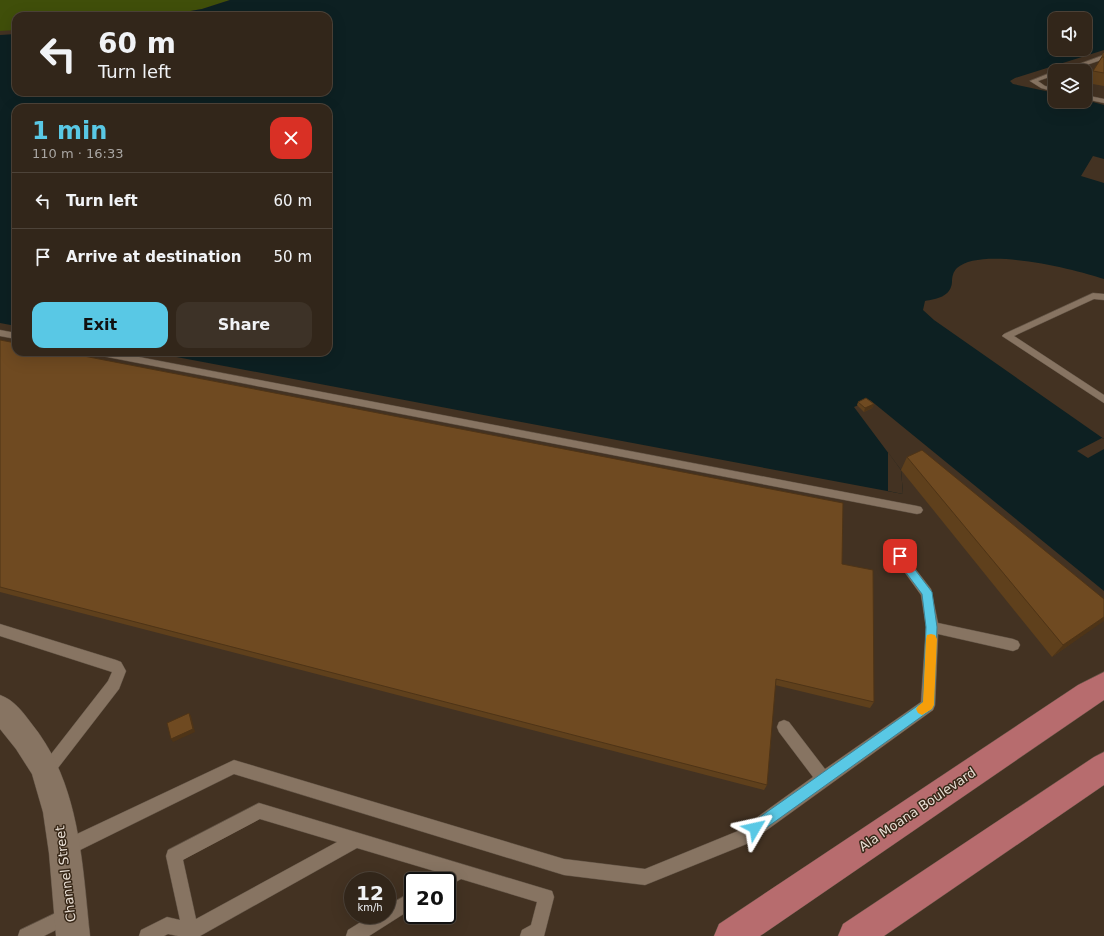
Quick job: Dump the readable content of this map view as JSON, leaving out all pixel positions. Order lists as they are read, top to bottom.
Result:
{
  "streets": {
    "main road": ["Ala Moana Boulevard"],
    "street": ["Channel Street"]
  },
  "page": {
    "turn": ["60 m", "Turn left"],
    "heading": ["1 min", "110 m · 16:33"],
    "list": [
      {
        "name": "Turn left",
        "value": "60 m"
      },
      {
        "name": "Arrive at destination",
        "value": "50 m"
      }
    ],
    "buttons": ["Exit", "Share"],
    "speed": "12 km/h",
    "limit": "20"
  }
}
